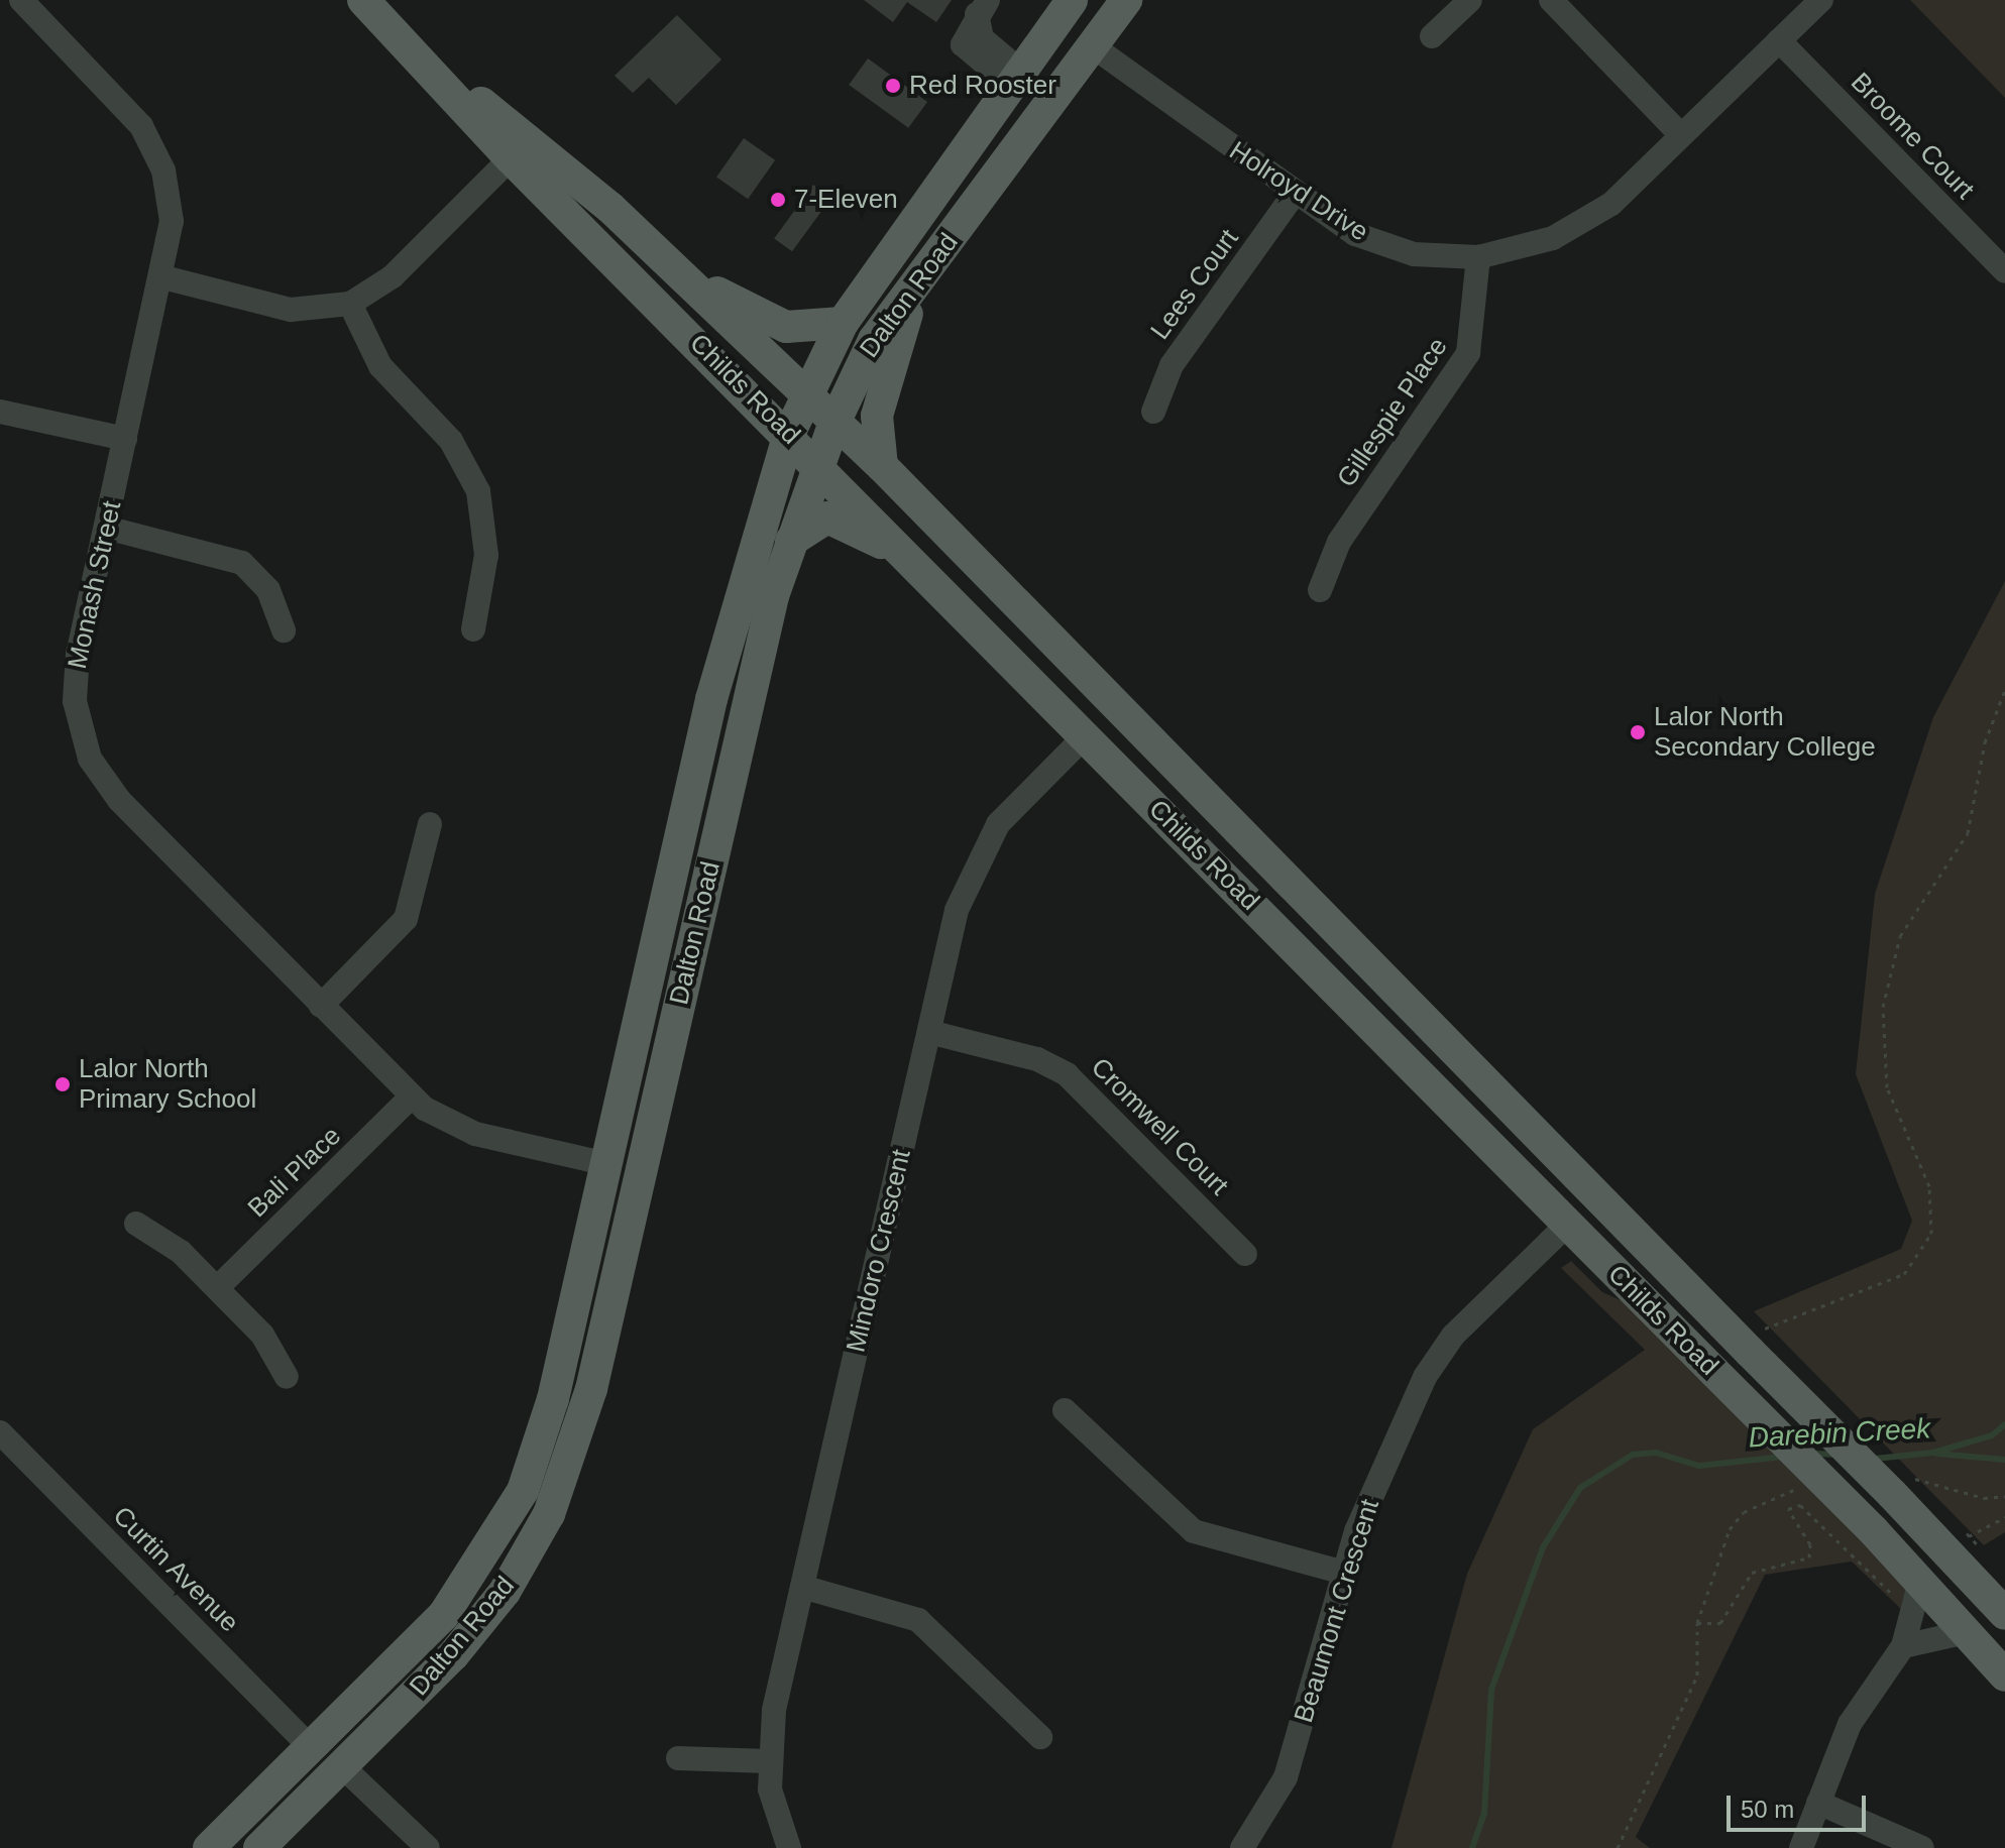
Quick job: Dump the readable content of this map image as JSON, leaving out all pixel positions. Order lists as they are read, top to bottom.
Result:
{
  "streets": {
    "main road": [
      "Holroyd Drive",
      "Dalton Road",
      "Childs Road",
      "Monash Street",
      "Mindoro Crescent",
      "Beaumont Crescent"
    ],
    "street": [
      "Broome Court",
      "Lees Court",
      "Gillespie Place",
      "Cromwell Court",
      "Bali Place",
      "Curtin Avenue"
    ]
  },
  "crossings": [
    ["Broome Court", "Holroyd Drive"],
    ["Holroyd Drive", "Lees Court"],
    ["Holroyd Drive", "Dalton Road"],
    ["Holroyd Drive", "Gillespie Place"],
    ["Dalton Road", "Childs Road"],
    ["Dalton Road", "Monash Street"],
    ["Dalton Road", "Curtin Avenue"],
    ["Childs Road", "Mindoro Crescent"],
    ["Childs Road", "Beaumont Crescent"],
    ["Monash Street", "Bali Place"],
    ["Cromwell Court", "Mindoro Crescent"]
  ],
  "water": ["Darebin Creek"],
  "places": [
    "Red Rooster",
    "7-Eleven",
    "Lalor North Secondary College",
    "Lalor North Primary School"
  ],
  "scale_bar": "50 m"
}
